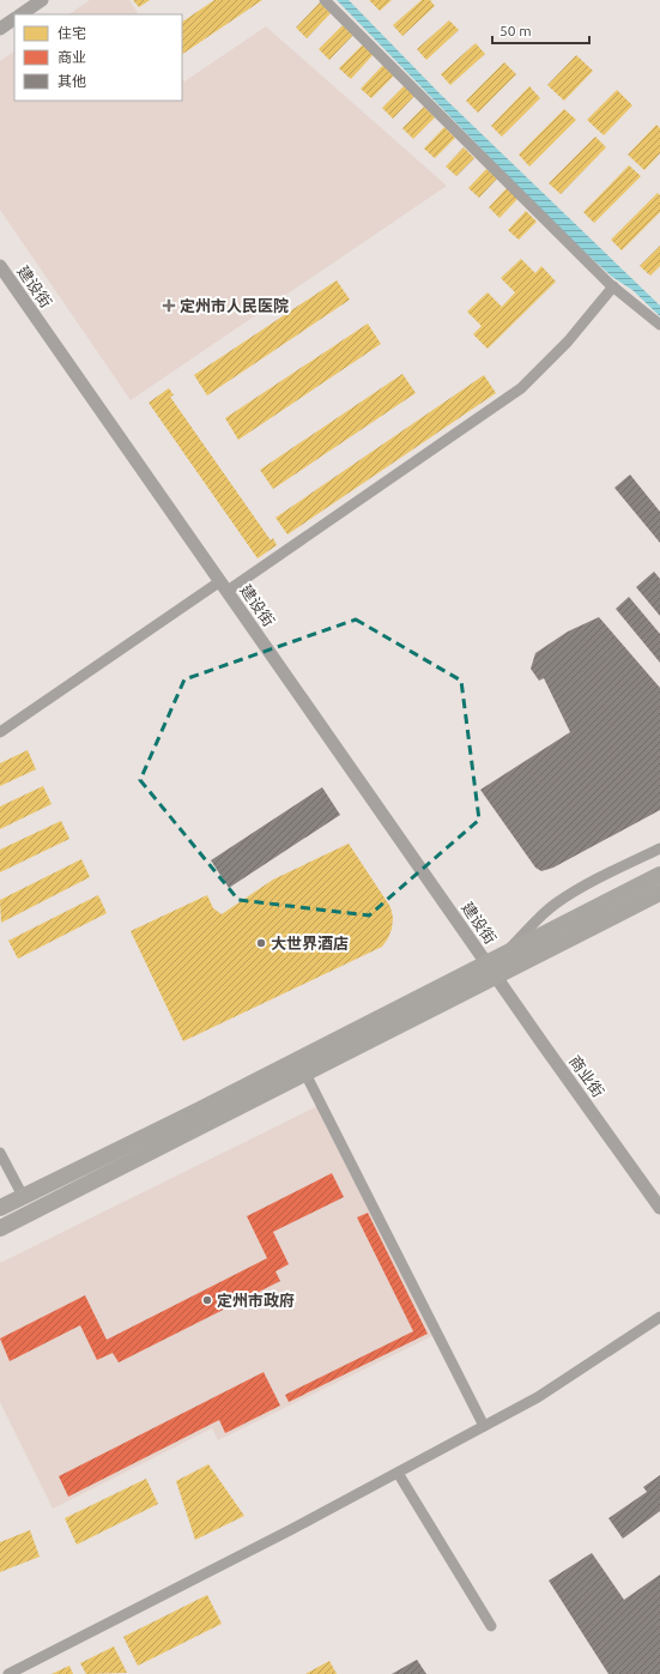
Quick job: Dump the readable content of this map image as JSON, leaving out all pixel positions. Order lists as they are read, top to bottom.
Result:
{
  "streets": {
    "street": ["建设街", "商业街"]
  },
  "crossings": [
    ["建设街", "商业街"]
  ],
  "places": {
    "health": ["定州市人民医院"],
    "other": ["大世界酒店", "定州市政府"]
  },
  "legend": ["住宅", "商业", "其他"],
  "scale_bar": "50 m"
}
